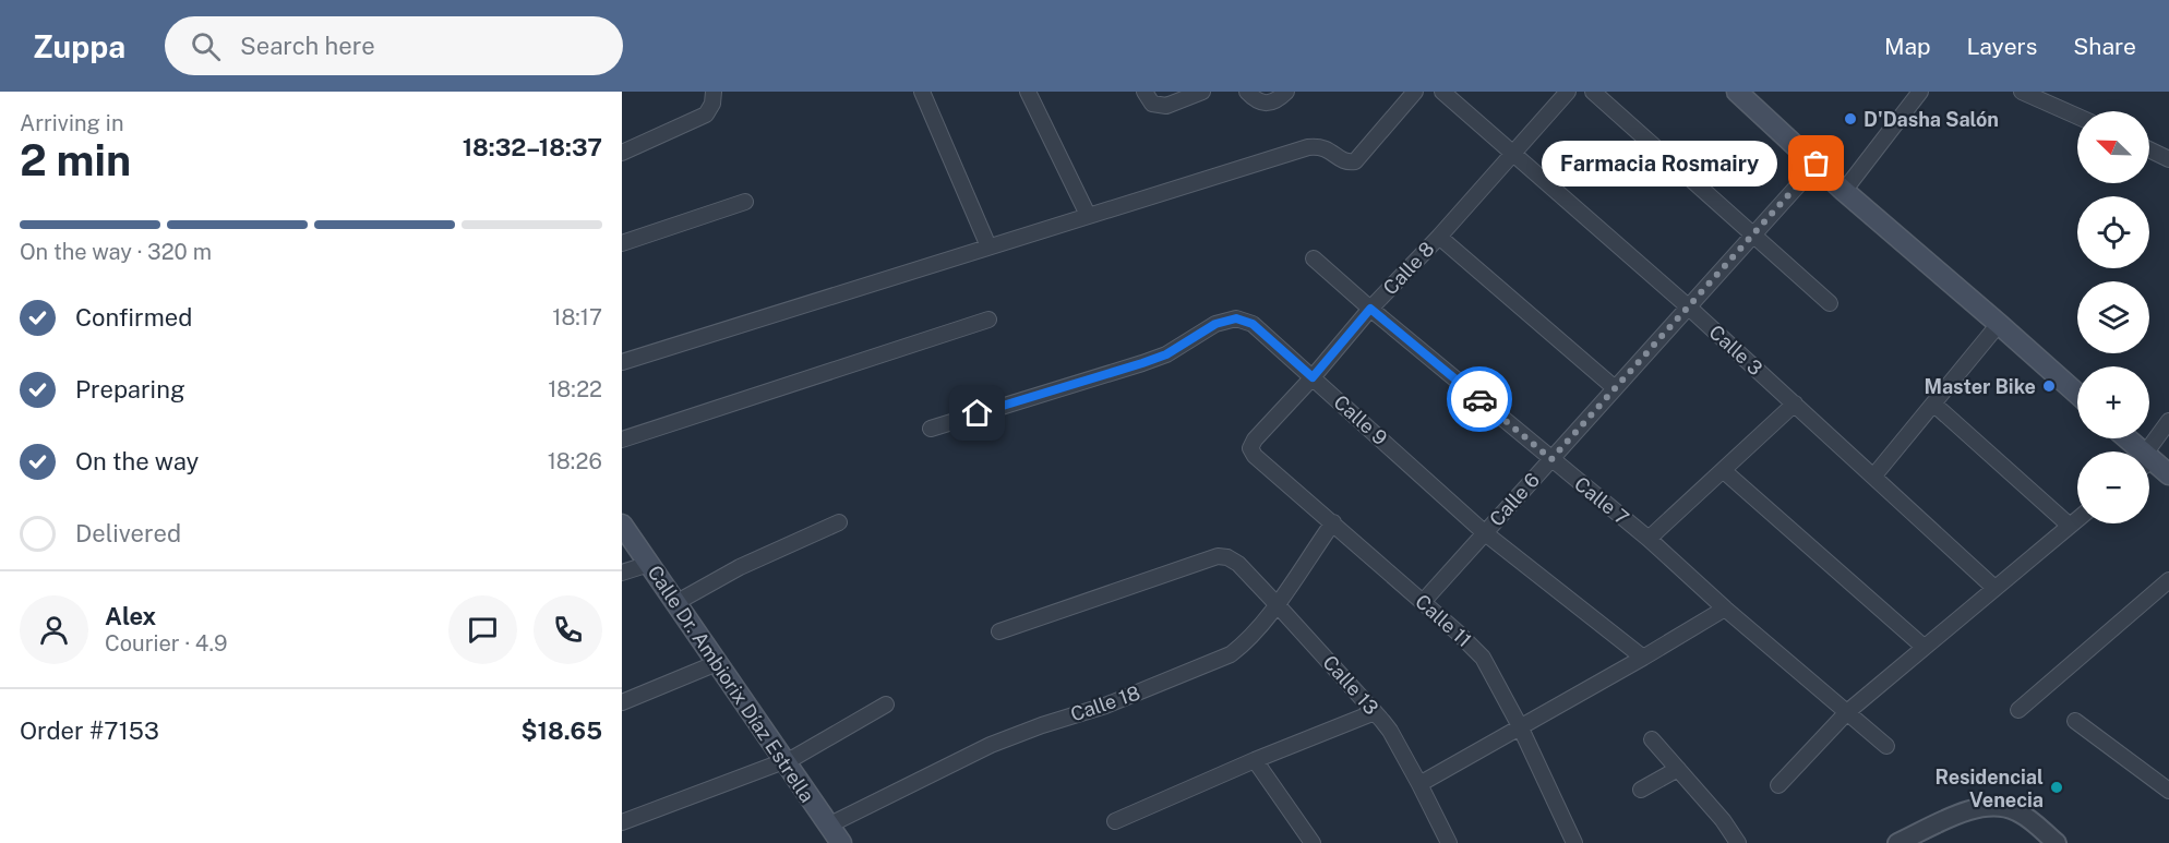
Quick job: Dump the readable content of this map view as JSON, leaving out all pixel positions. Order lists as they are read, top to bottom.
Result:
{
  "streets": {
    "main road": ["Calle Dr. Ambiorix Díaz Estrella"],
    "street": [
      "Calle 8",
      "Calle 3",
      "Calle 9",
      "Calle 6",
      "Calle 7",
      "Calle 11",
      "Calle 13",
      "Calle 18"
    ]
  },
  "crossings": [
    ["Calle 8", "Calle 3"],
    ["Calle 8", "Calle 9"],
    ["Calle 8", "Calle 7"],
    ["Calle 8", "Calle 11"],
    ["Calle 3", "Calle 6"],
    ["Calle 9", "Calle 6"],
    ["Calle 6", "Calle 7"],
    ["Calle 6", "Calle 11"],
    ["Calle 11", "Calle 18"],
    ["Calle Dr. Ambiorix Díaz Estrella", "Calle 18"],
    ["Calle 13", "Calle 18"]
  ],
  "places": [
    "D'Dasha Salón",
    "Farmacia Rosmairy",
    "Master Bike",
    "Residencial Venecia"
  ],
  "north": "top left",
  "page": {
    "header": "Zuppa",
    "search": "Search here",
    "nav": ["Map", "Layers", "Share"],
    "heading": ["2 min", "Arriving in", "18:32–18:37"],
    "panel": [
      "Alex",
      "Courier · 4.9",
      "Order #7153",
      "$18.65"
    ],
    "map_buttons": ["+", "−"],
    "bubble": "Farmacia Rosmairy",
    "bar": "On the way · 320 m",
    "list": [
      ["Confirmed", "18:17"],
      ["Preparing", "18:22"],
      ["On the way", "18:26"],
      "Delivered"
    ]
  }
}
